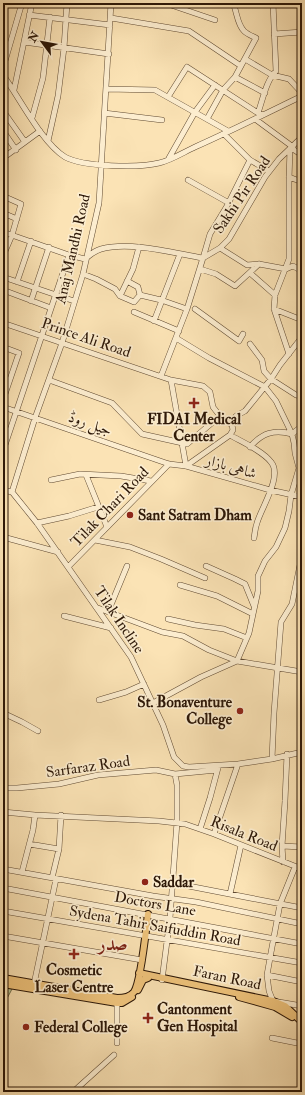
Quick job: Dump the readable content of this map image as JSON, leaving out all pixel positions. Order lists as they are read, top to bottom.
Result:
{
  "streets": {
    "main road": ["Faran Road"],
    "street": [
      "Sakhi Pir Road",
      "Anaj Mandhi Road",
      "Prince Ali Road",
      "جیل روڈ",
      "شاہی بازار",
      "Tilak Chari Road",
      "Tilak Incline",
      "Sarfaraz Road",
      "Risala Road",
      "Doctors Lane",
      "Sydena Tahir Saifuddin Road"
    ]
  },
  "crossings": [
    ["Anaj Mandhi Road", "Prince Ali Road"],
    ["Anaj Mandhi Road", "جیل روڈ"],
    ["Anaj Mandhi Road", "Tilak Incline"],
    ["جیل روڈ", "شاہی بازار"],
    ["جیل روڈ", "Tilak Chari Road"],
    ["Tilak Chari Road", "Tilak Incline"],
    ["Tilak Incline", "Sarfaraz Road"]
  ],
  "districts": ["صدر"],
  "places": {
    "health": ["FIDAI Medical Center", "Cosmetic Laser Centre", "Cantonment Gen Hospital"],
    "other": [
      "Sant Satram Dham",
      "St. Bonaventure College",
      "Saddar",
      "Federal College"
    ]
  },
  "north": "top left"
}
